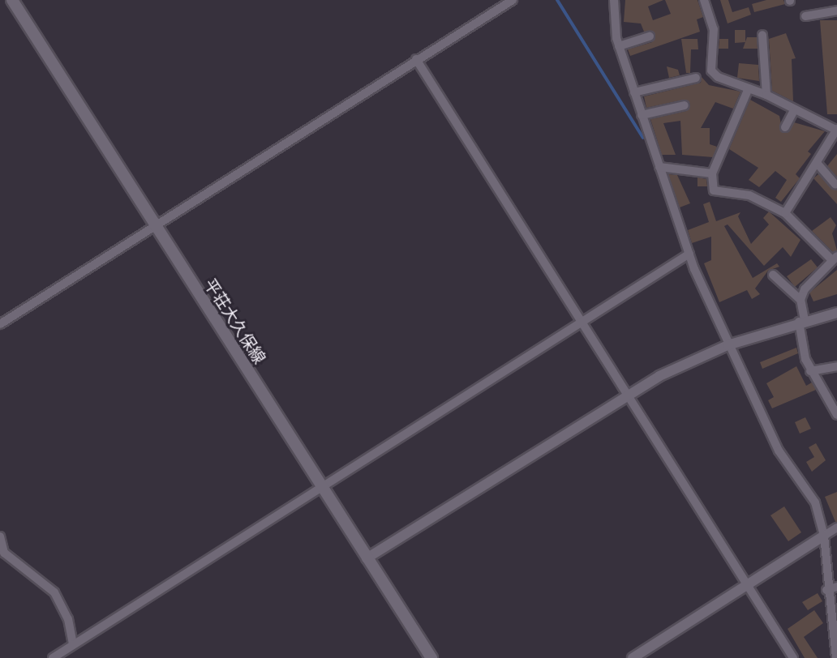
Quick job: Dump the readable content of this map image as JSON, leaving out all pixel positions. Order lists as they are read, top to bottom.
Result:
{
  "streets": {
    "main road": ["平荘大久保線"]
  }
}
